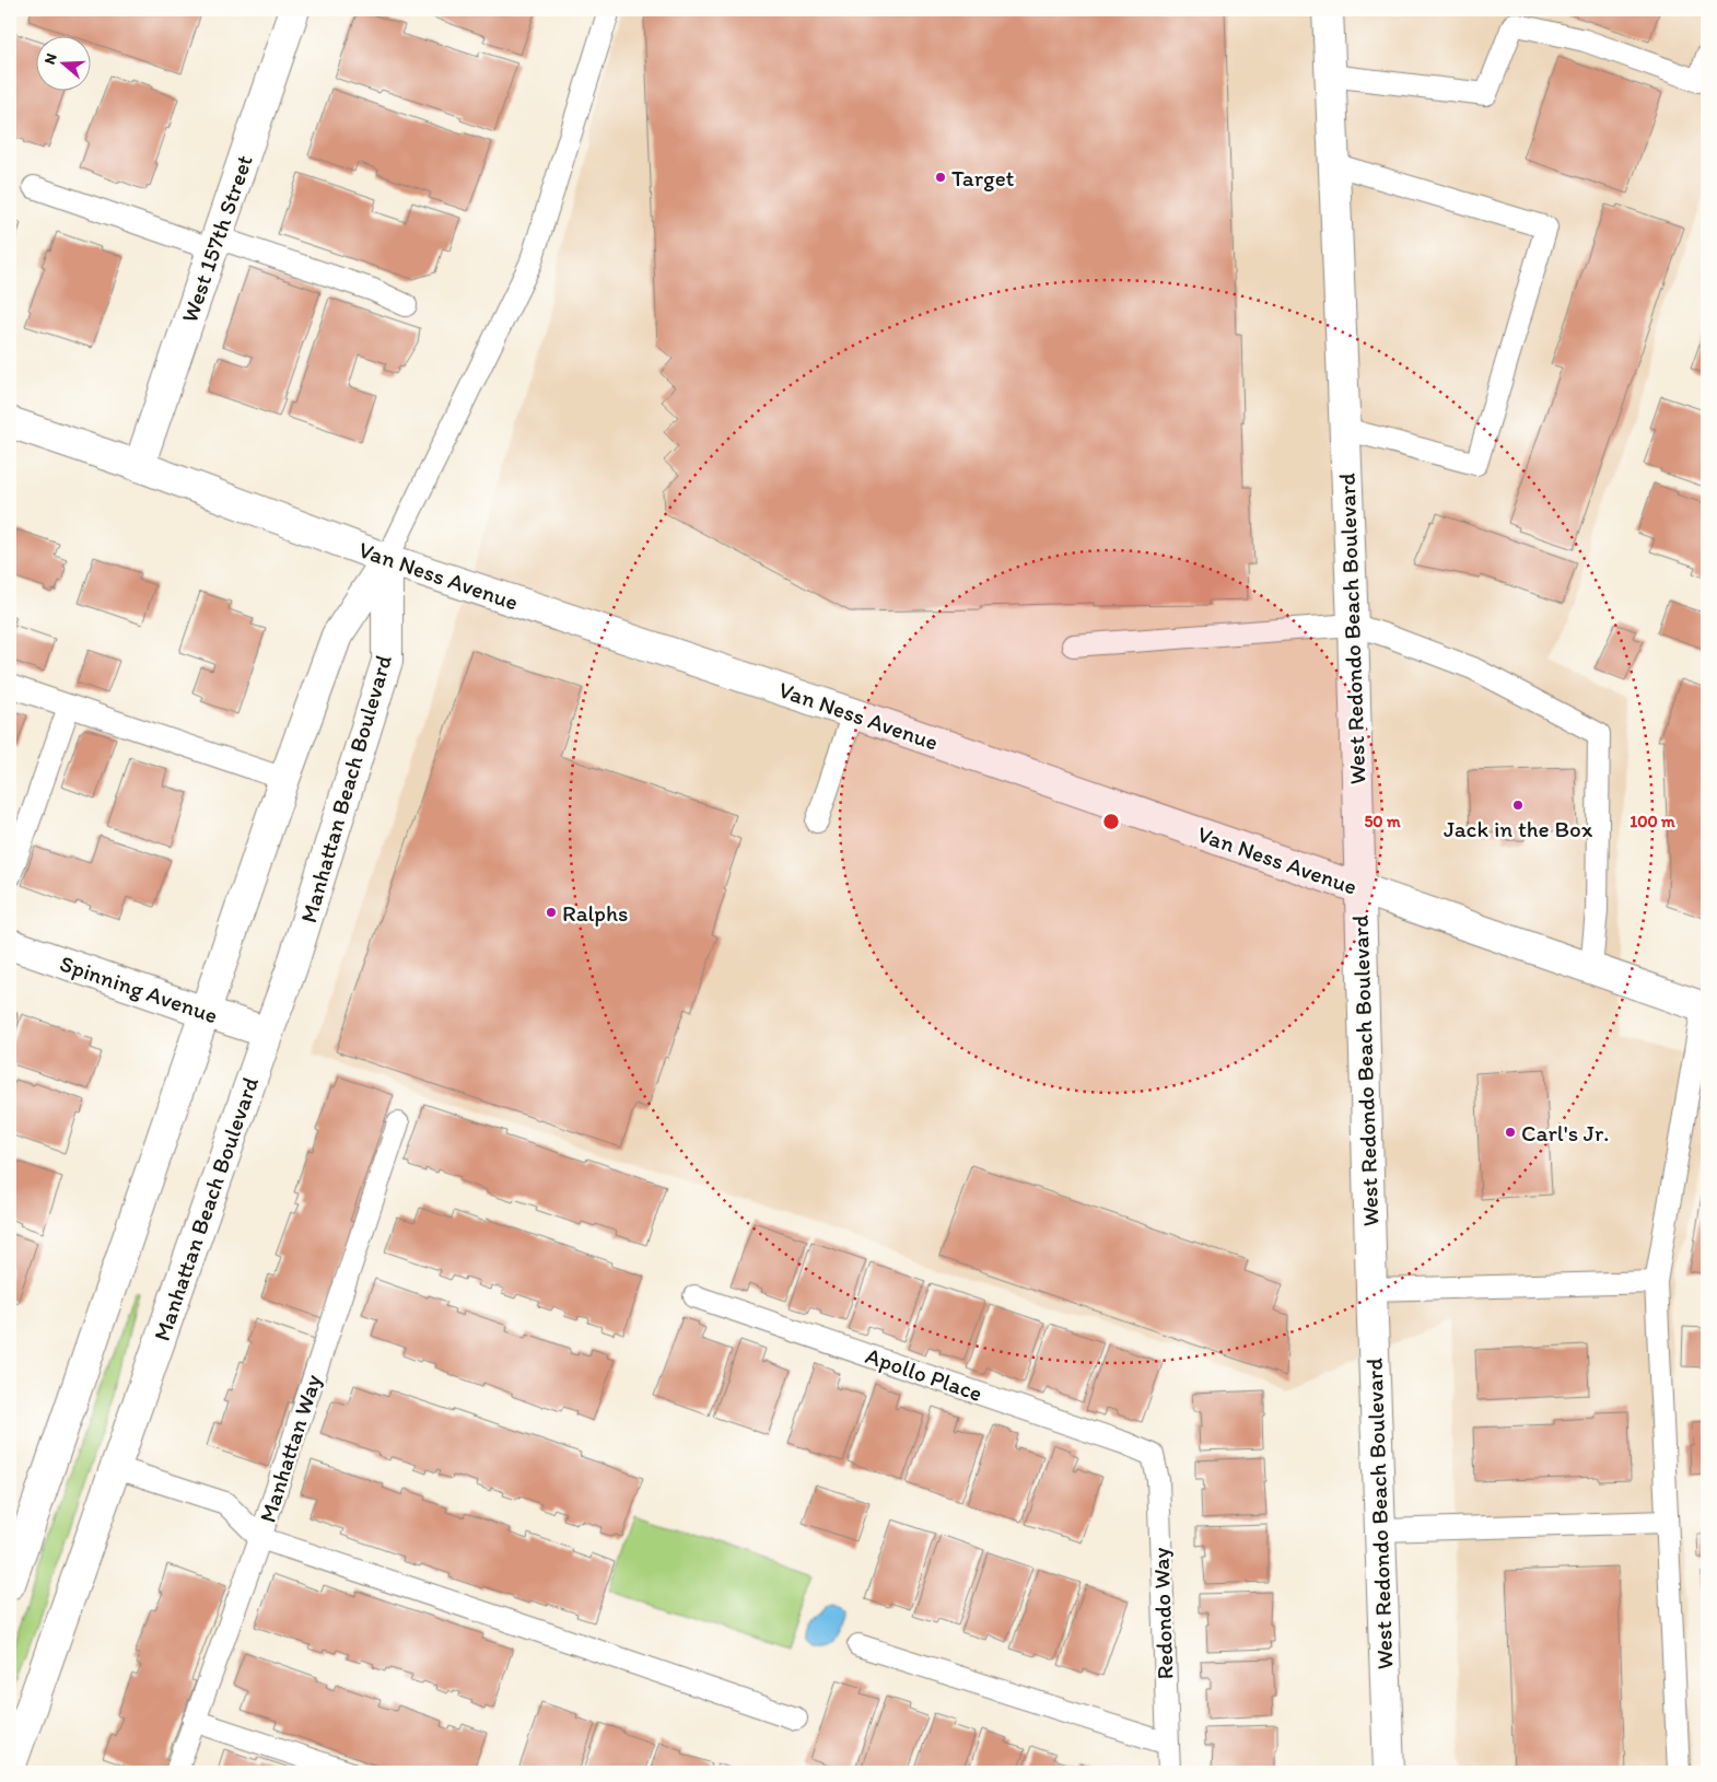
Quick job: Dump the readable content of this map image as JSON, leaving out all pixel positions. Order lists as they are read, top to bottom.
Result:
{
  "streets": {
    "main road": [
      "West 157th Street",
      "Van Ness Avenue",
      "West Redondo Beach Boulevard",
      "Manhattan Beach Boulevard",
      "Spinning Avenue"
    ],
    "lane": ["Apollo Place", "Manhattan Way", "Redondo Way"]
  },
  "crossings": [
    ["West 157th Street", "Van Ness Avenue"],
    ["Van Ness Avenue", "West Redondo Beach Boulevard"],
    ["Van Ness Avenue", "Manhattan Beach Boulevard"],
    ["Manhattan Beach Boulevard", "Spinning Avenue"],
    ["Apollo Place", "Redondo Way"]
  ],
  "places": [
    "Target",
    "Jack in the Box",
    "Ralphs",
    "Carl's Jr."
  ],
  "north": "left",
  "rings": ["50 m", "100 m"]
}
